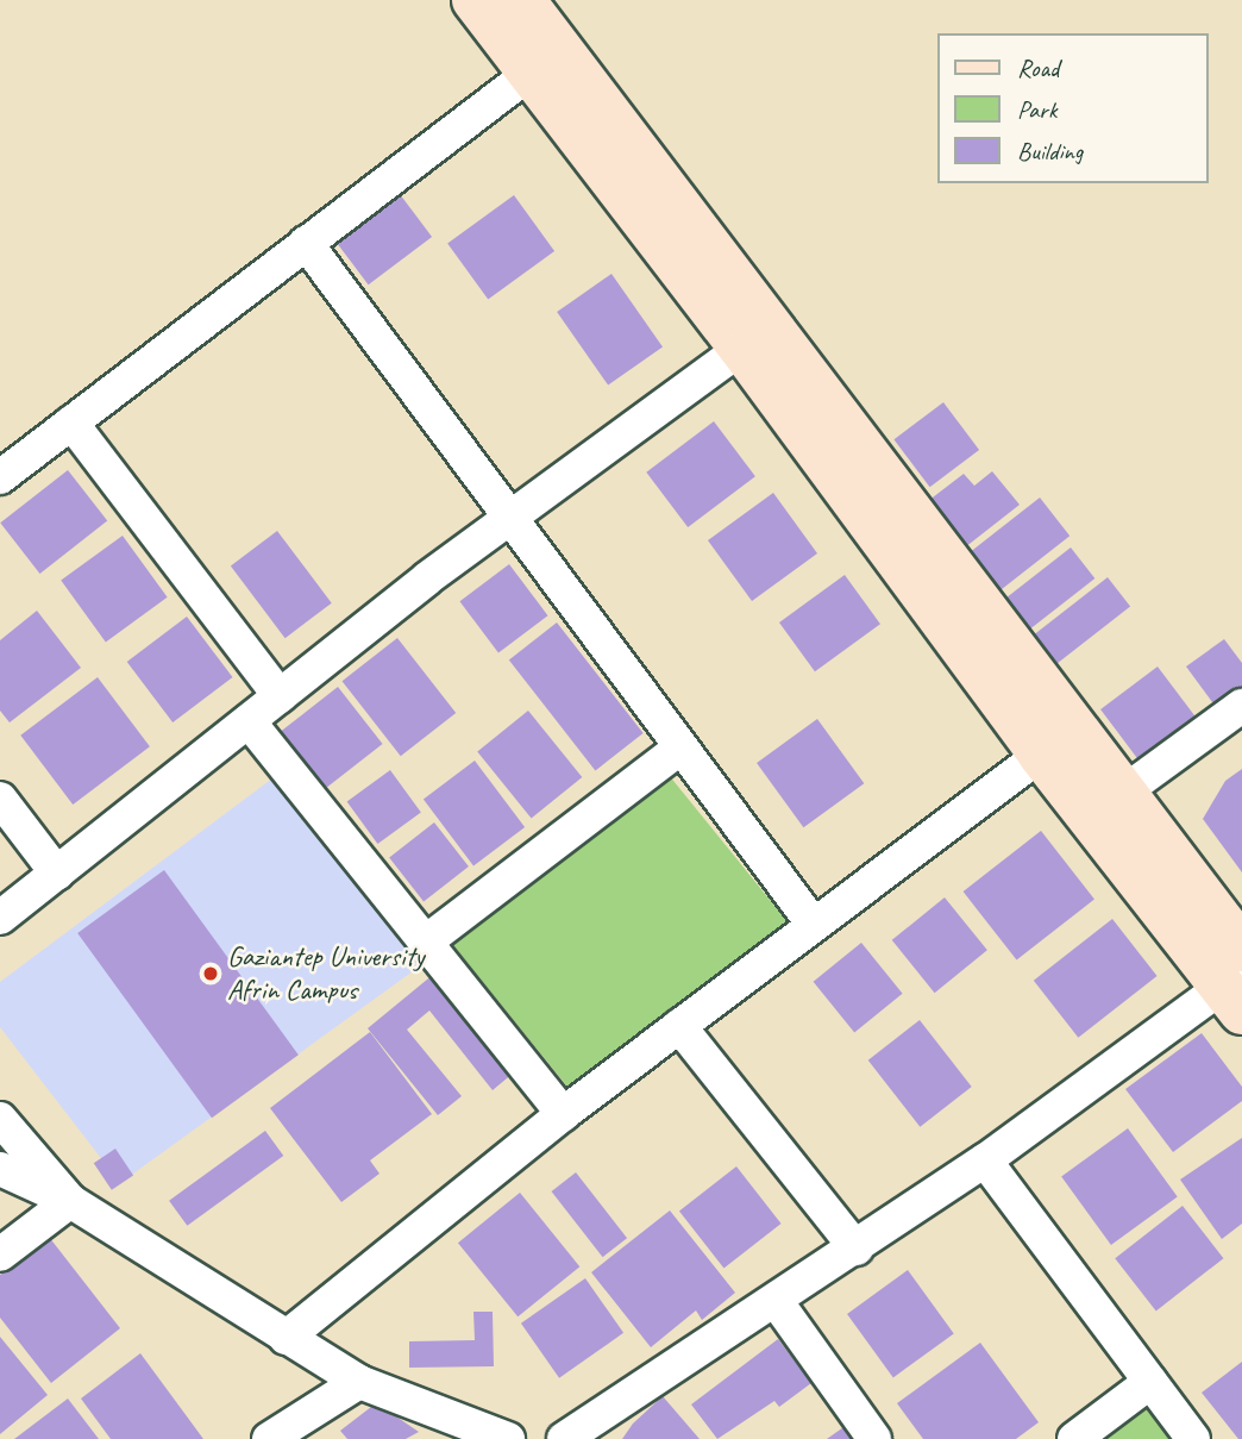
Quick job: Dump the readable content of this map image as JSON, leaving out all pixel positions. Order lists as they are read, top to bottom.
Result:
{
  "places": ["Gaziantep University Afrin Campus"],
  "legend": ["Road", "Park", "Building"]
}
